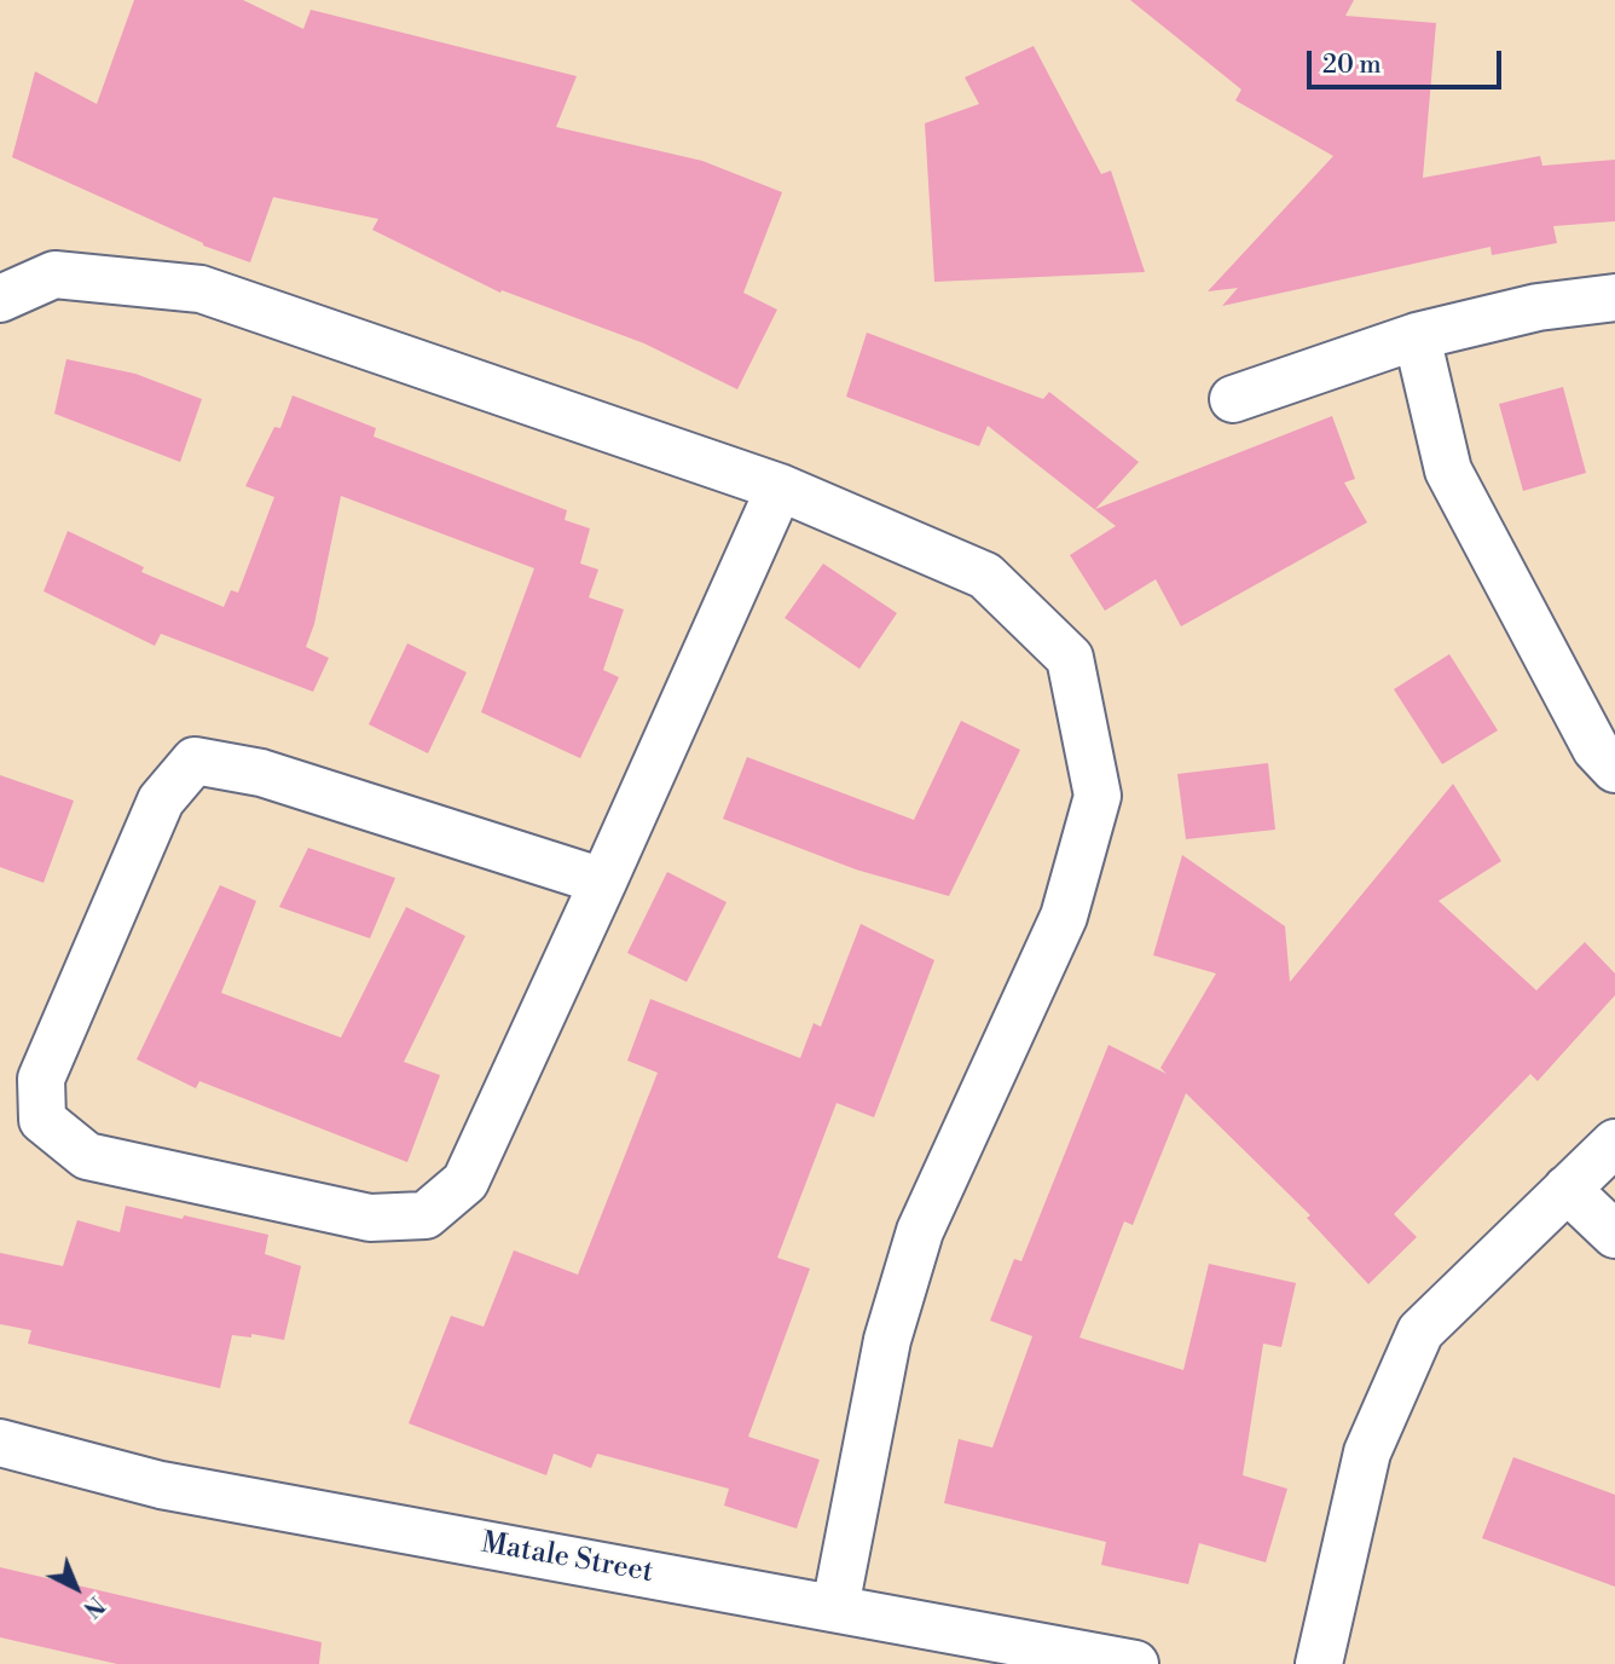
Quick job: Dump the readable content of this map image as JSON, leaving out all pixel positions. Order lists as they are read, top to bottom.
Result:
{
  "streets": {
    "street": ["Matale Street"]
  },
  "scale_bar": "20 m",
  "north": "bottom right"
}
